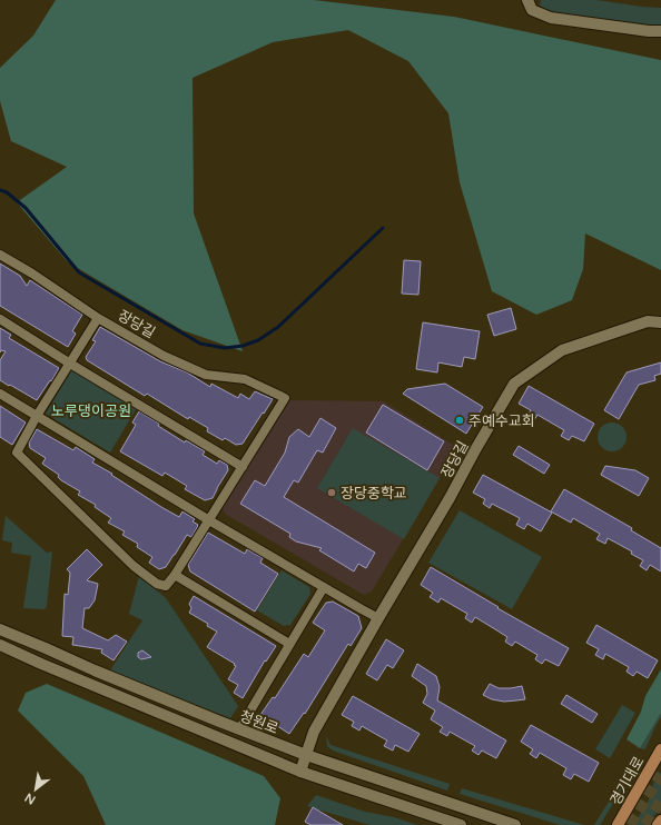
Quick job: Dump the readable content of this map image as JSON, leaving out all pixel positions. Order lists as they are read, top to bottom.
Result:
{
  "streets": {
    "main road": ["장당길", "청원로", "경기대로"]
  },
  "crossings": [
    ["장당길", "청원로"]
  ],
  "parks": ["노루댕이공원"],
  "places": ["주예수교회", "장당중학교"],
  "north": "bottom left"
}
